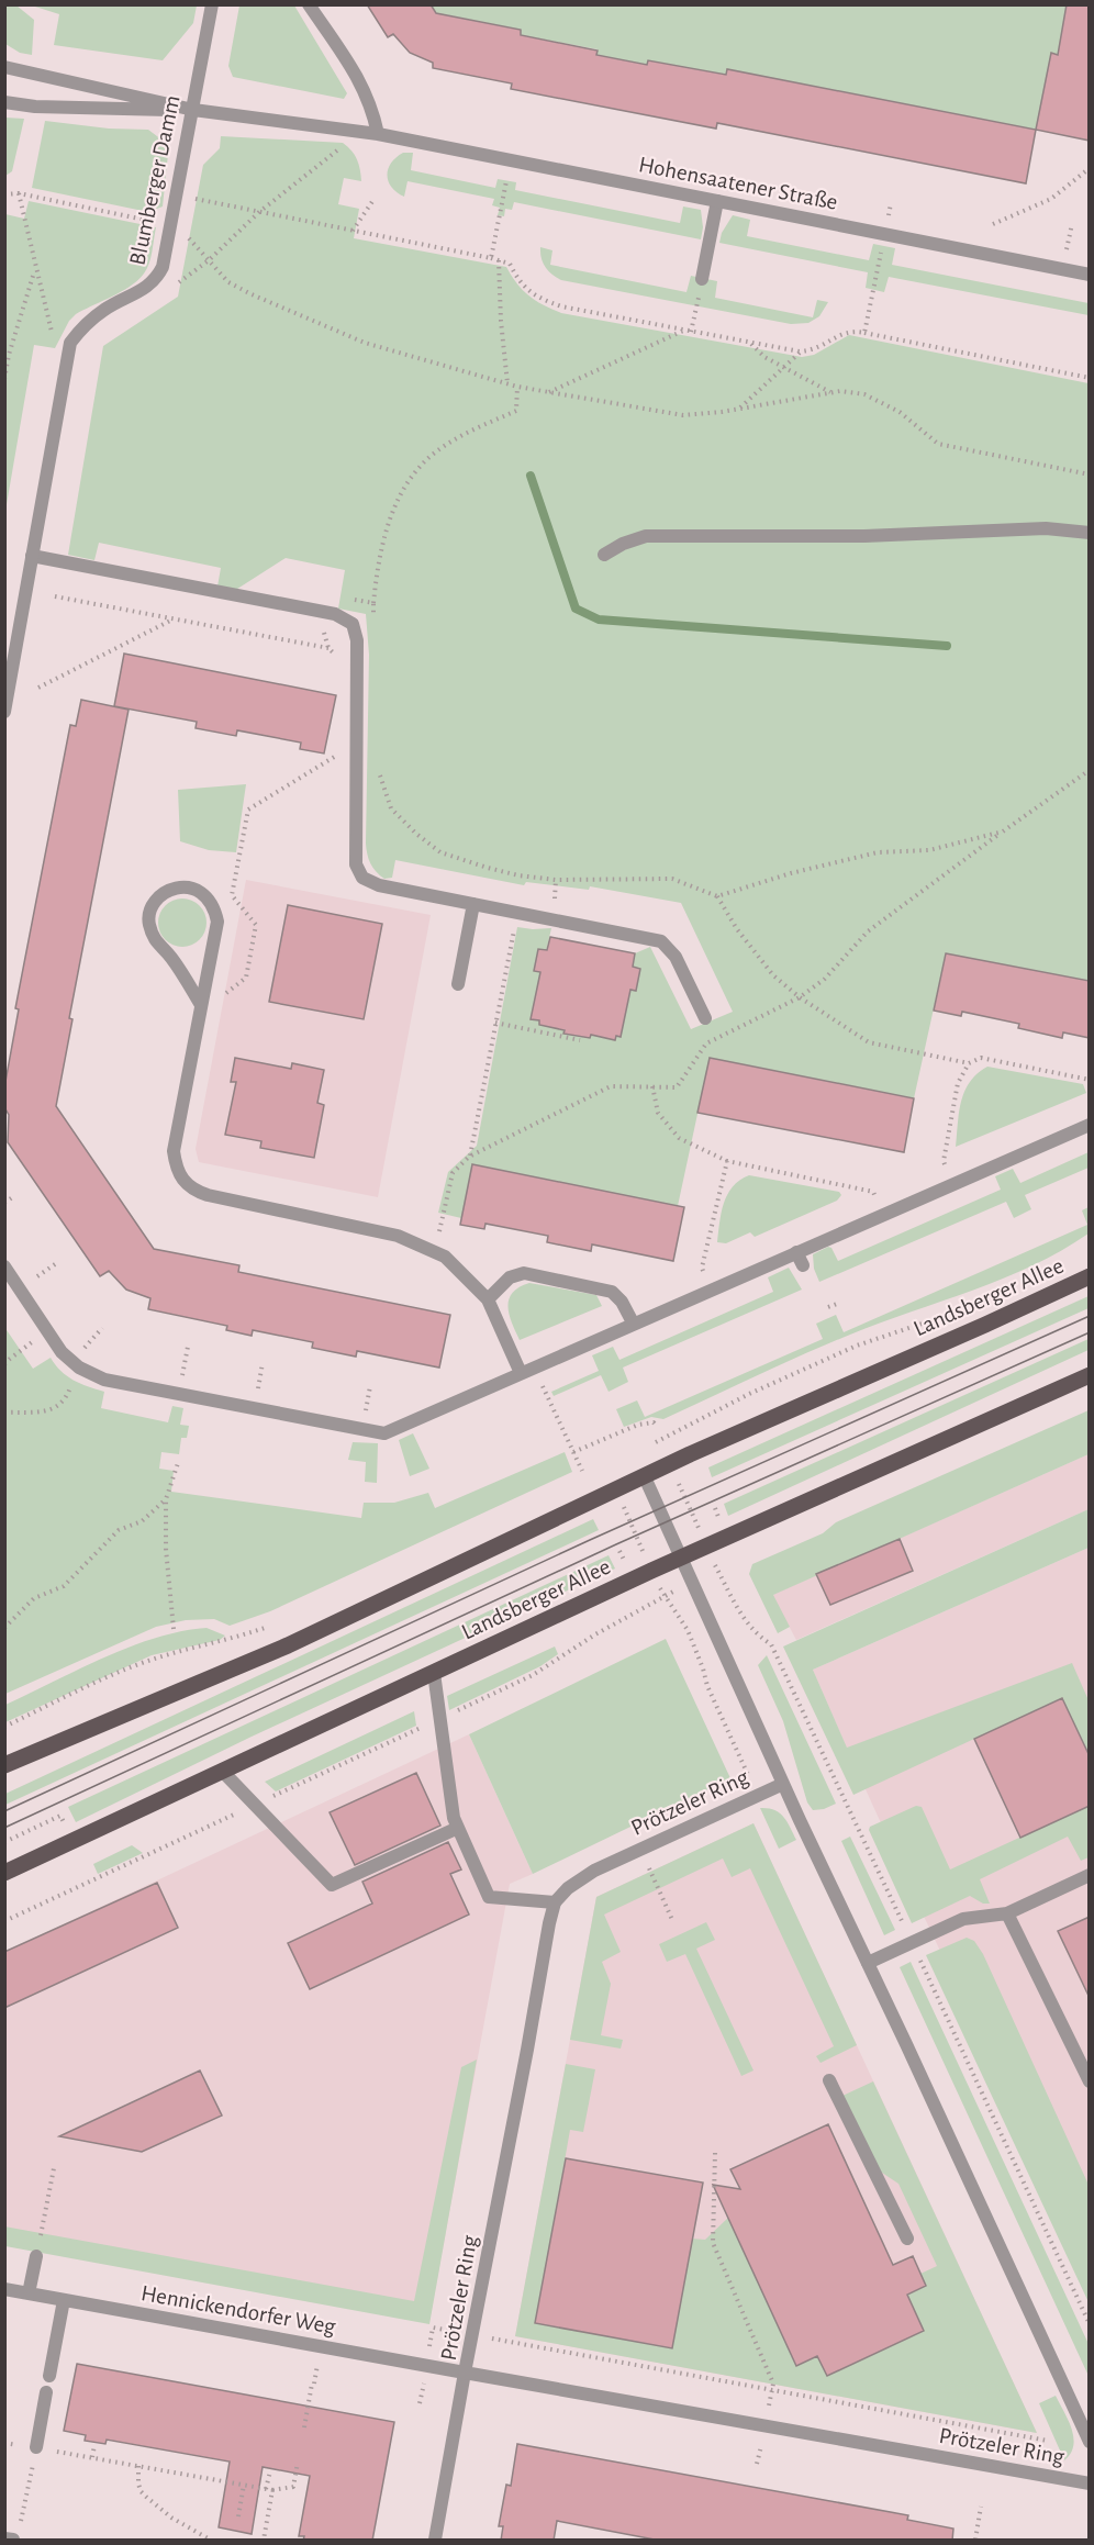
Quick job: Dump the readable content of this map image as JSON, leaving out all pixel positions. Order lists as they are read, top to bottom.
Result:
{
  "streets": {
    "main road": ["Landsberger Allee"],
    "street": [
      "Blumberger Damm",
      "Hohensaatener Straße",
      "Prötzeler Ring",
      "Hennickendorfer Weg"
    ]
  },
  "crossings": [
    ["Blumberger Damm", "Hohensaatener Straße"],
    ["Landsberger Allee", "Prötzeler Ring"],
    ["Prötzeler Ring", "Hennickendorfer Weg"]
  ]
}
